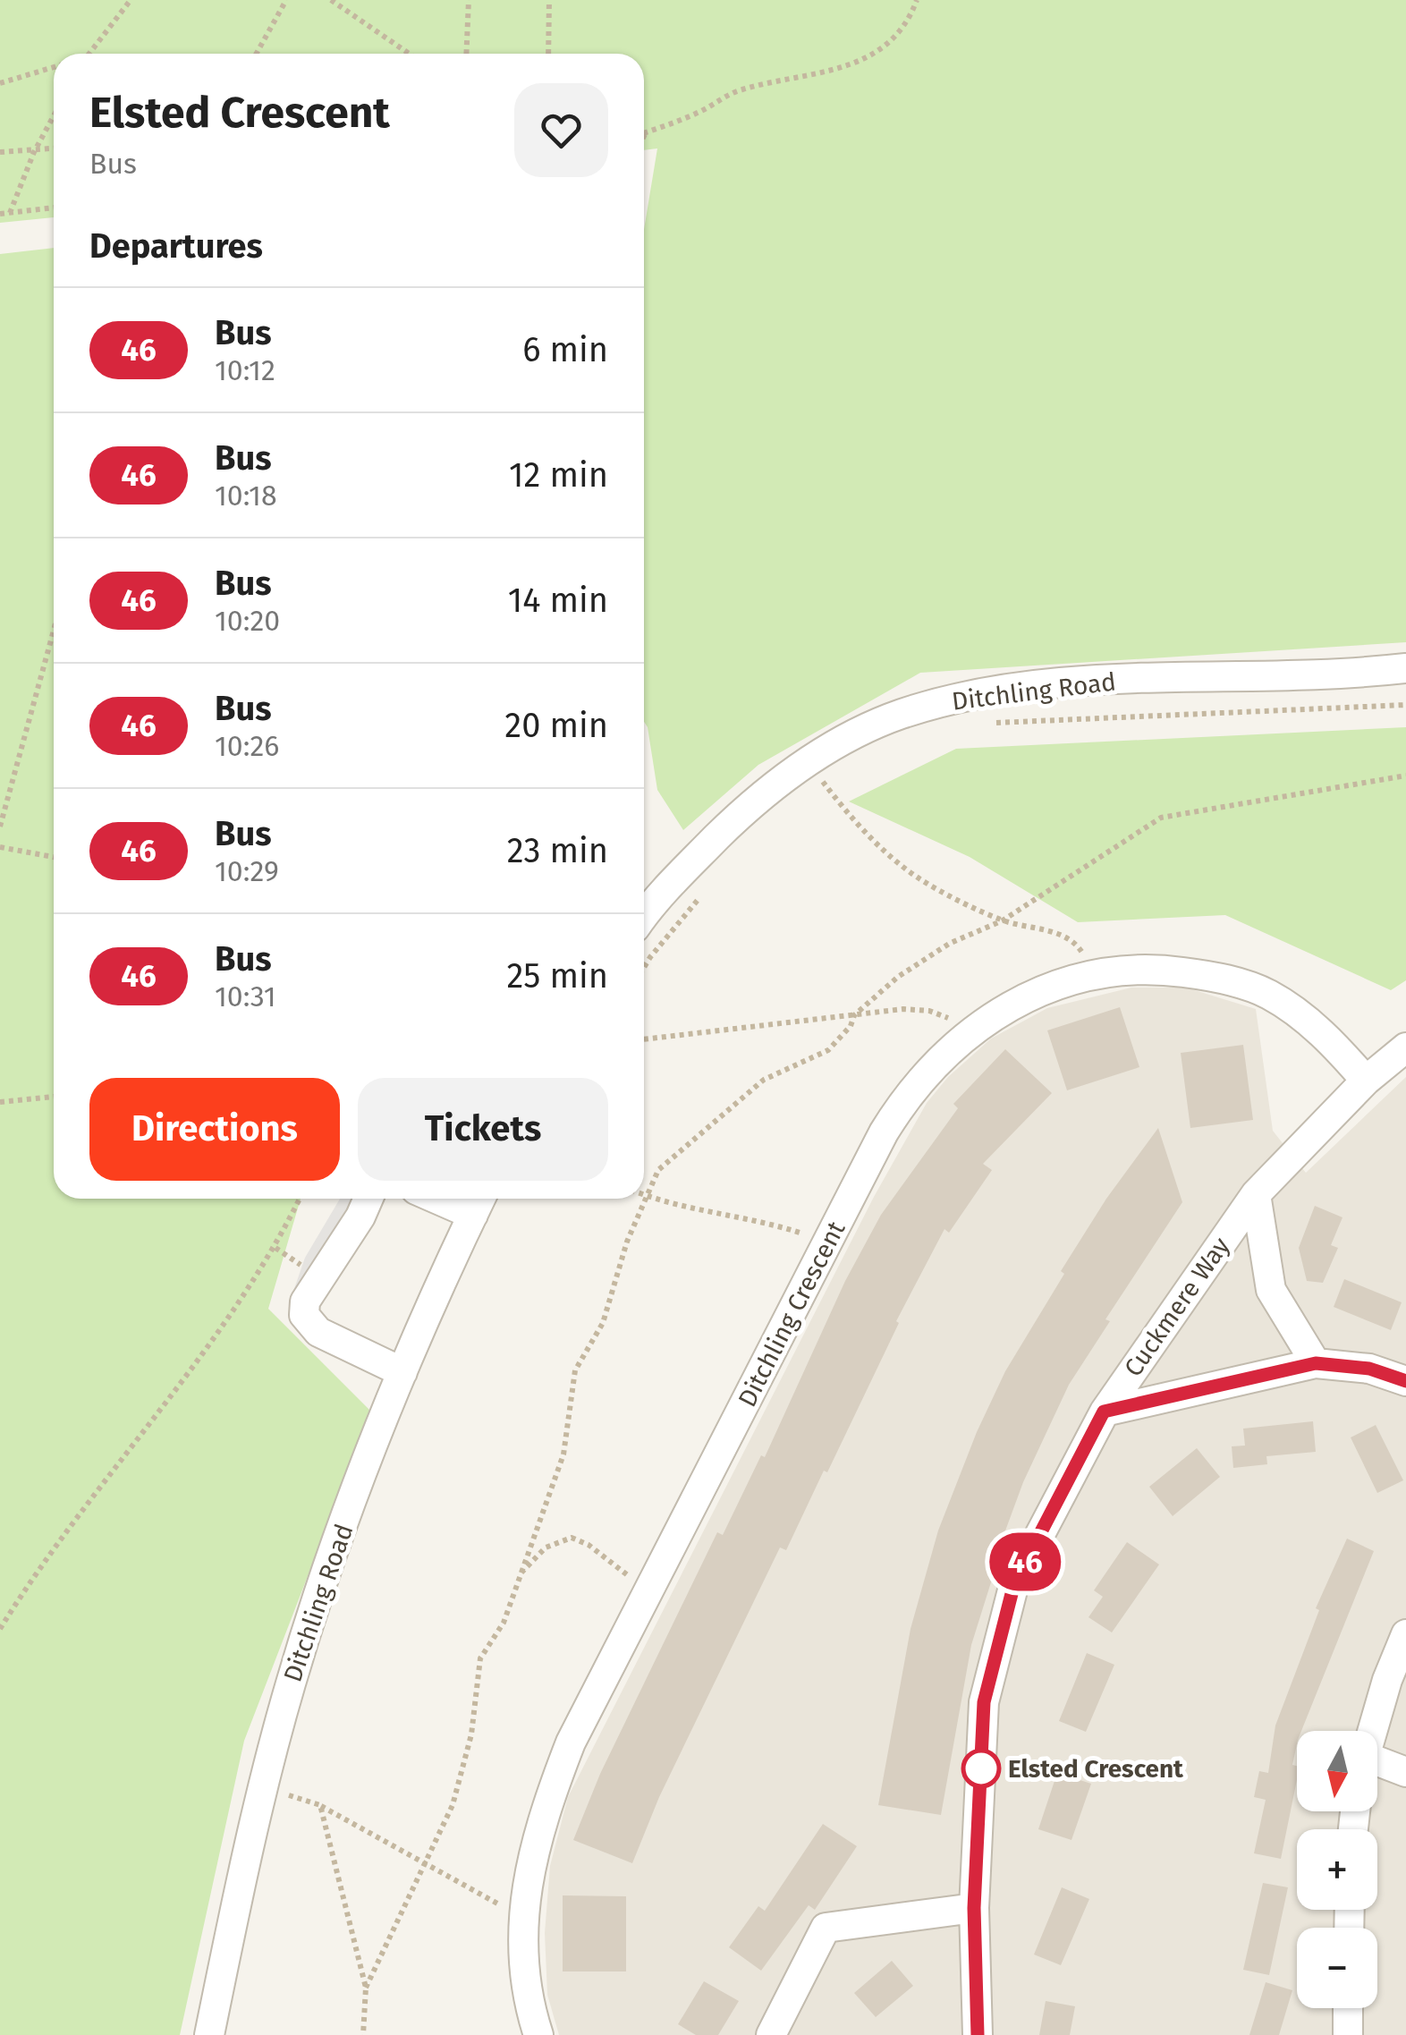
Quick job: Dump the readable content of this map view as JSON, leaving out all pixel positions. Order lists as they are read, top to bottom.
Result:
{
  "streets": {
    "street": ["Ditchling Road", "Cuckmere Way", "Ditchling Crescent"]
  },
  "crossings": [
    ["Cuckmere Way", "Ditchling Crescent"]
  ],
  "places": ["Elsted Crescent"],
  "lines": ["bus line 46"],
  "north": "bottom",
  "page": {
    "on_map": "46",
    "heading": [
      ["Elsted Crescent", "Bus"],
      "Departures"
    ],
    "list": [
      {
        "mark": "46",
        "name": "Bus",
        "note": "10:12",
        "value": "6 min"
      },
      {
        "mark": "46",
        "name": "Bus",
        "note": "10:18",
        "value": "12 min"
      },
      {
        "mark": "46",
        "name": "Bus",
        "note": "10:20",
        "value": "14 min"
      },
      {
        "mark": "46",
        "name": "Bus",
        "note": "10:26",
        "value": "20 min"
      },
      {
        "mark": "46",
        "name": "Bus",
        "note": "10:29",
        "value": "23 min"
      },
      {
        "mark": "46",
        "name": "Bus",
        "note": "10:31",
        "value": "25 min"
      }
    ],
    "buttons": ["Directions", "Tickets"],
    "map_buttons": ["+", "−"]
  }
}
